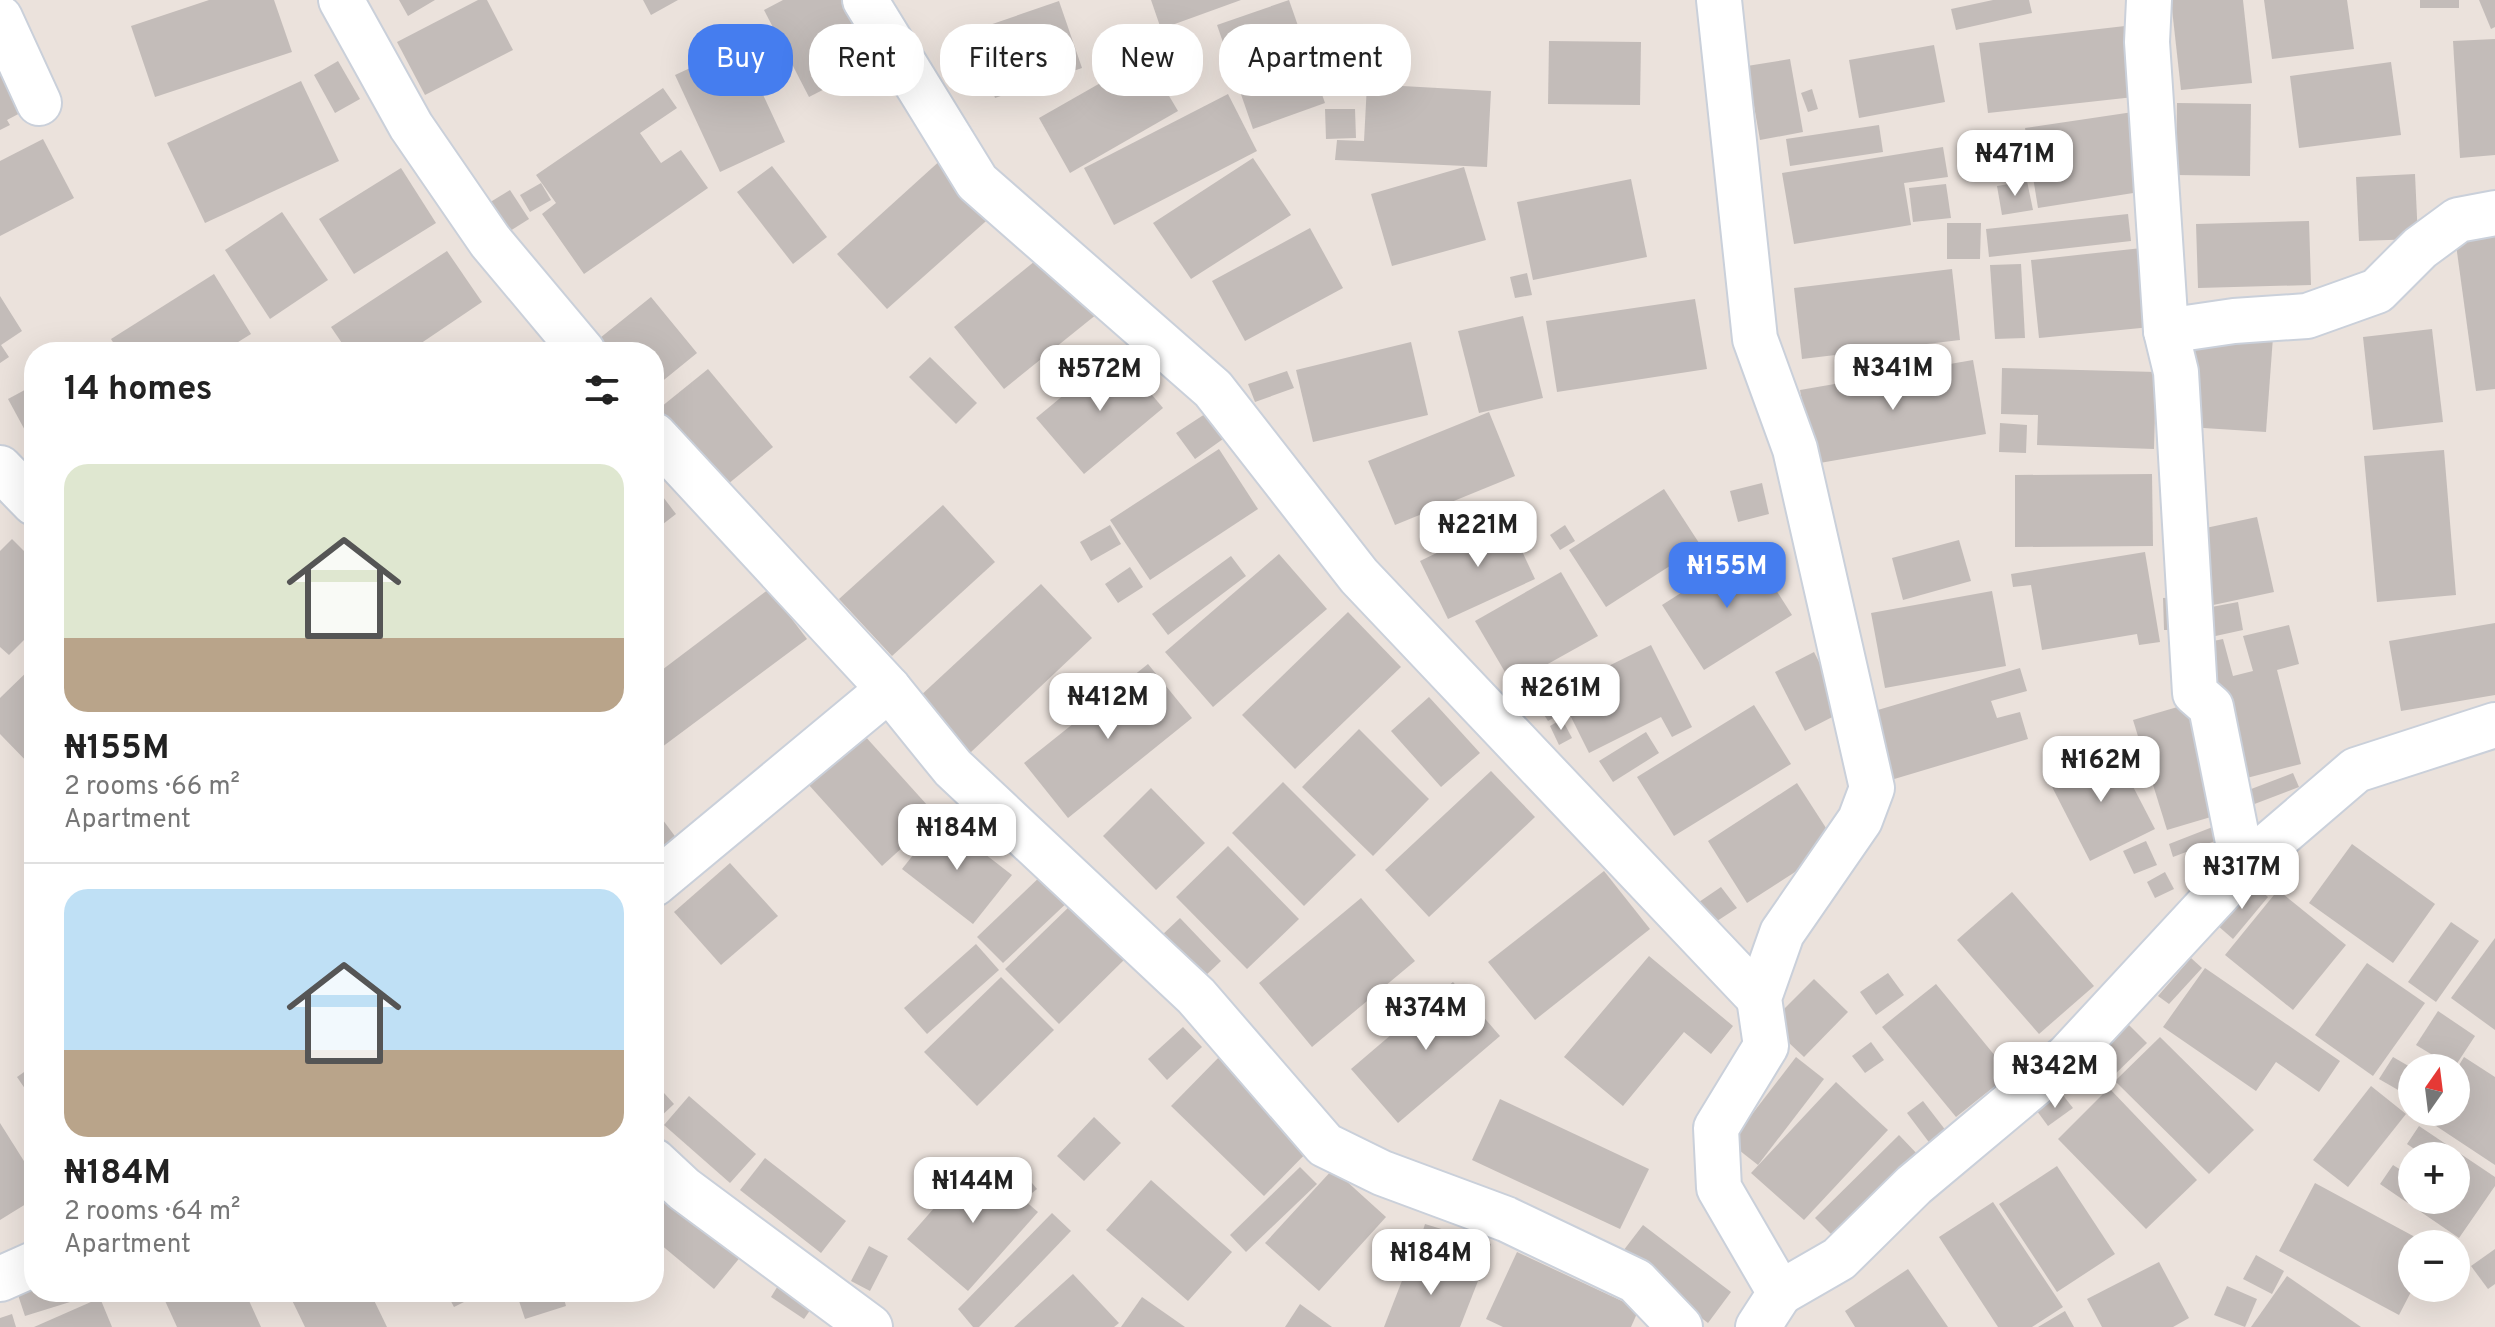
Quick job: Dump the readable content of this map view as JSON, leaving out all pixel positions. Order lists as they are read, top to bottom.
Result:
{
  "north": "top",
  "page": {
    "chip": [
      "Buy",
      "Rent",
      "Filters",
      "New",
      "Apartment"
    ],
    "price": [
      "₦471M",
      "₦341M",
      "₦572M",
      "₦221M",
      "₦155M",
      "₦261M",
      "₦412M",
      "₦162M",
      "₦184M",
      "₦317M",
      "₦374M",
      "₦342M",
      "₦144M",
      "₦184M"
    ],
    "heading": "14 homes",
    "list": [
      {
        "name": "₦155M",
        "note": "2 rooms · 66 m² · Apartment"
      },
      {
        "name": "₦184M",
        "note": "2 rooms · 64 m² · Apartment"
      }
    ],
    "map_buttons": ["+", "−"]
  }
}
